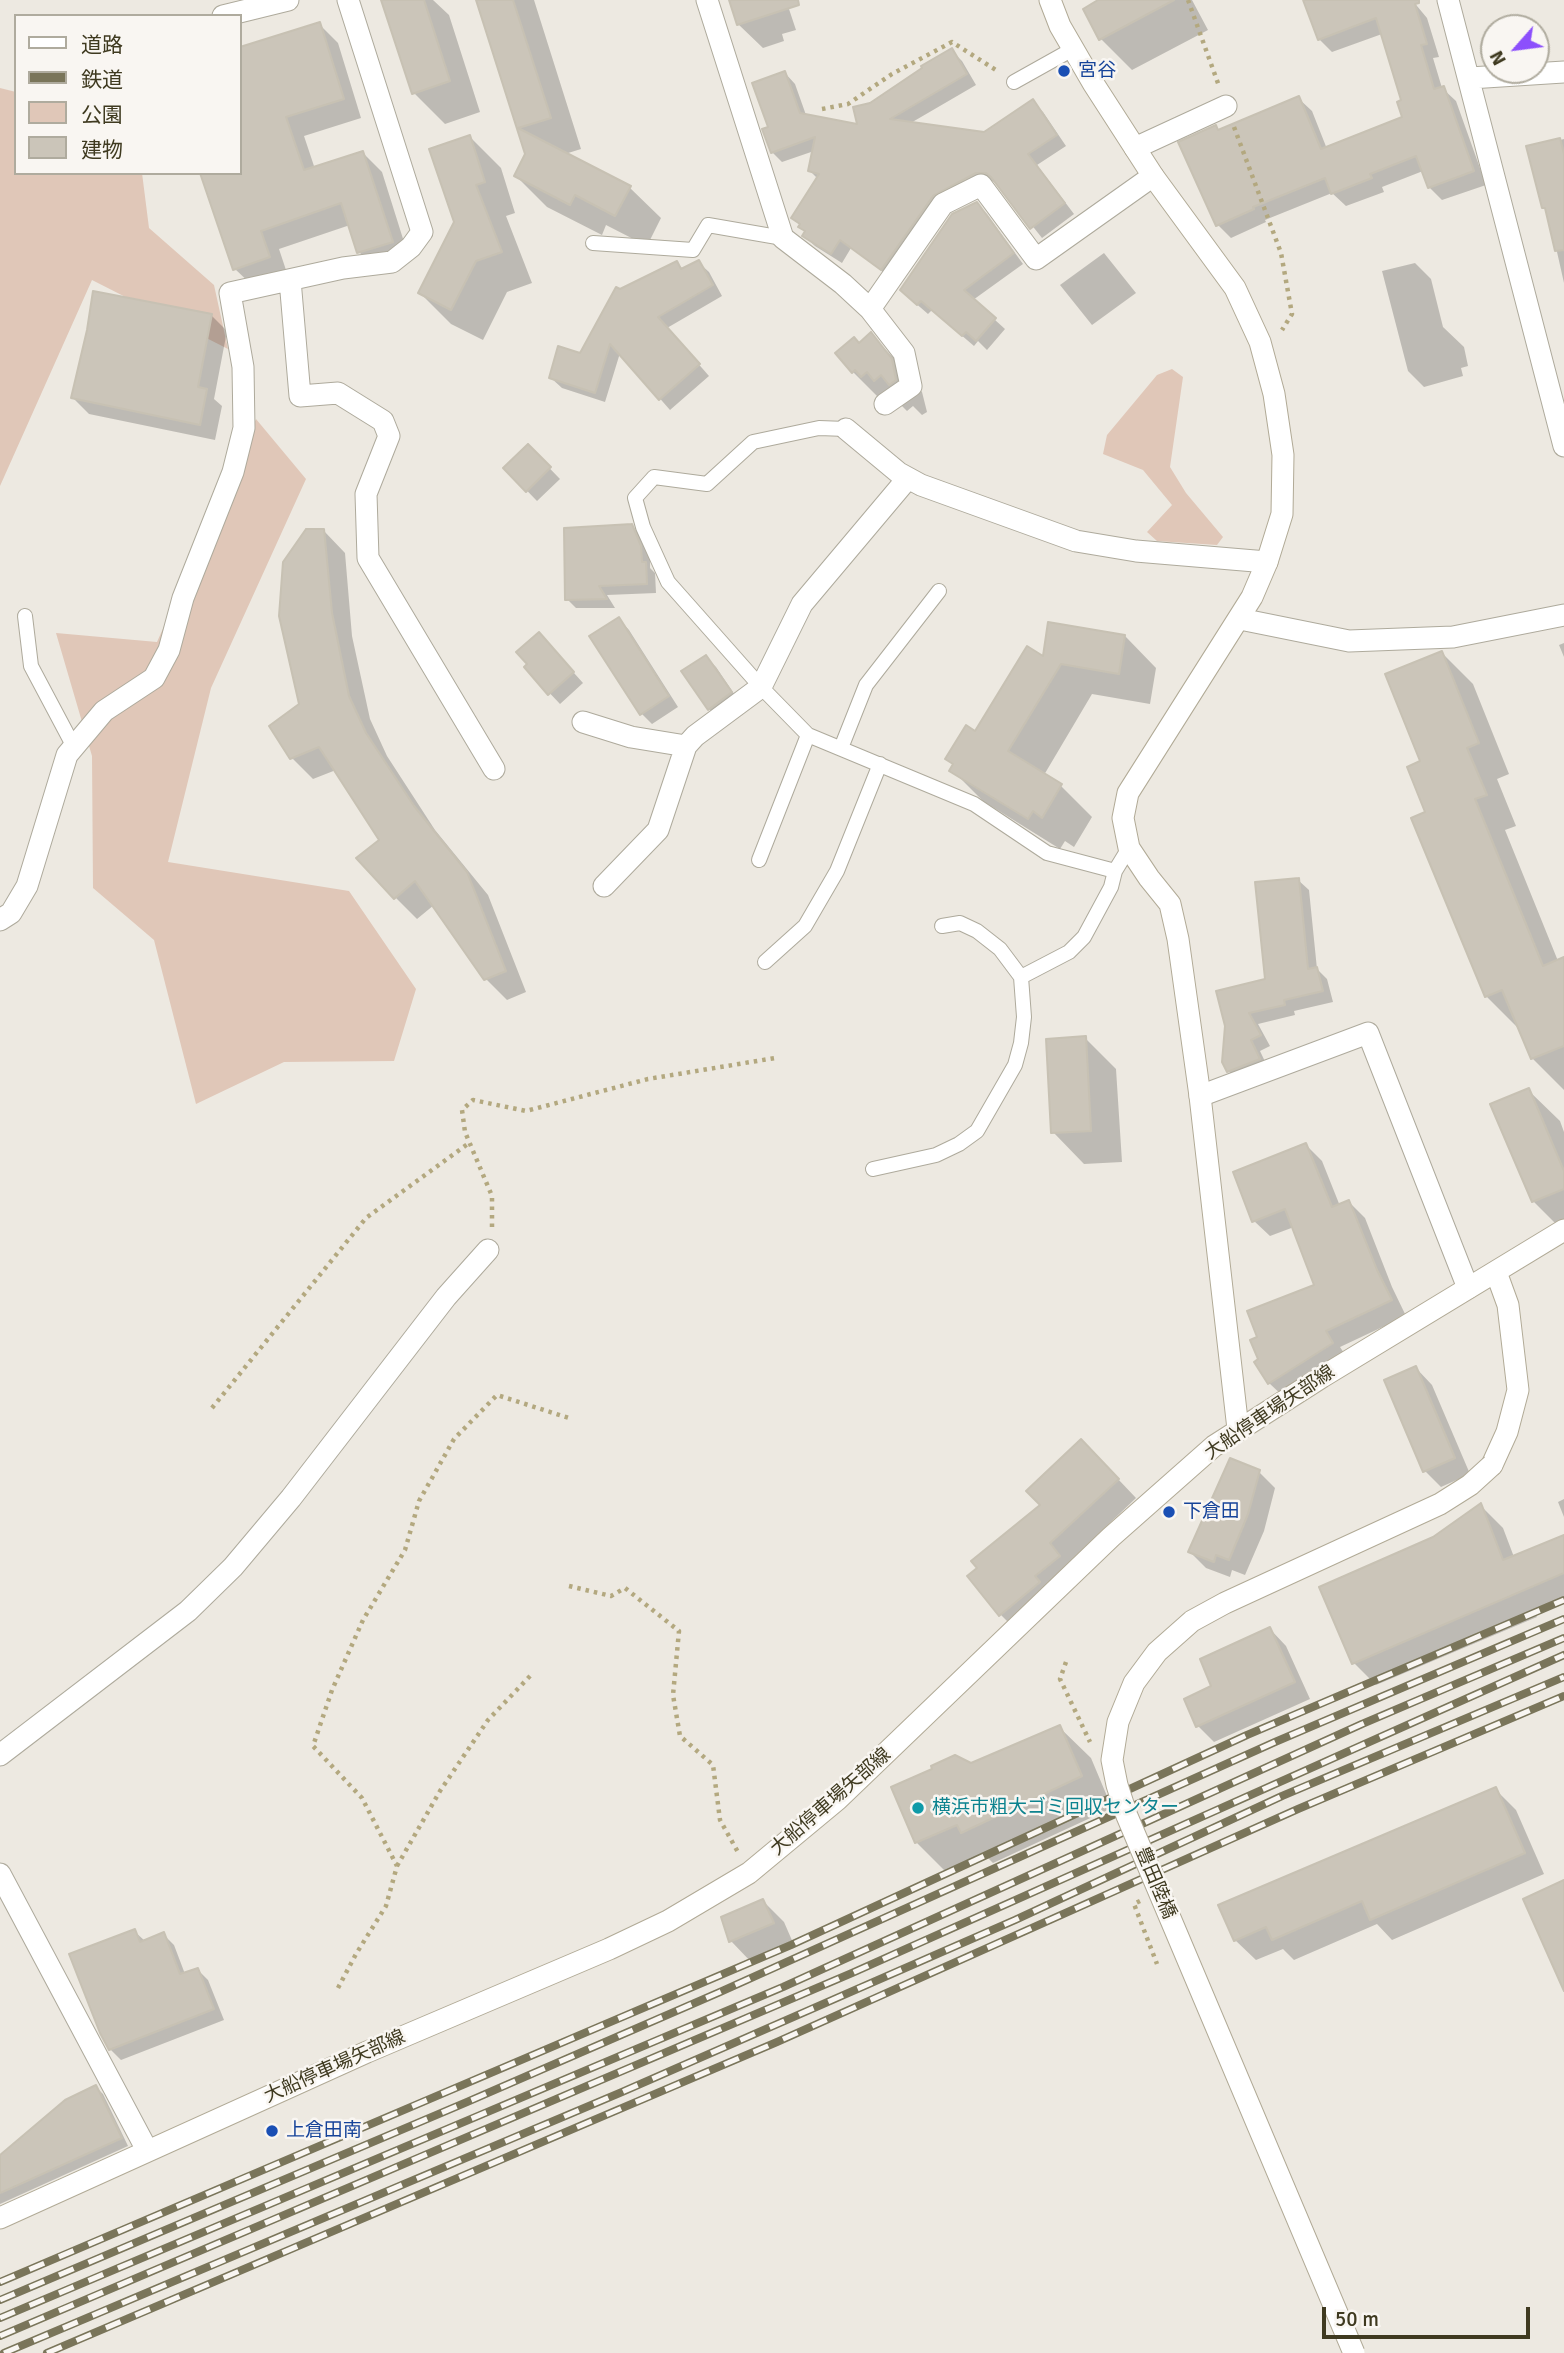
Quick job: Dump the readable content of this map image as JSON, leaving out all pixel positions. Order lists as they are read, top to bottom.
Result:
{
  "streets": {
    "street": ["大船停車場矢部線", "豊田陸橋"]
  },
  "crossings": [
    ["大船停車場矢部線", "豊田陸橋"]
  ],
  "places": [
    "宮谷",
    "下倉田",
    "横浜市粗大ゴミ回収センター",
    "上倉田南"
  ],
  "legend": [
    "道路",
    "鉄道",
    "公園",
    "建物"
  ],
  "scale_bar": "50 m",
  "north": "bottom left"
}
